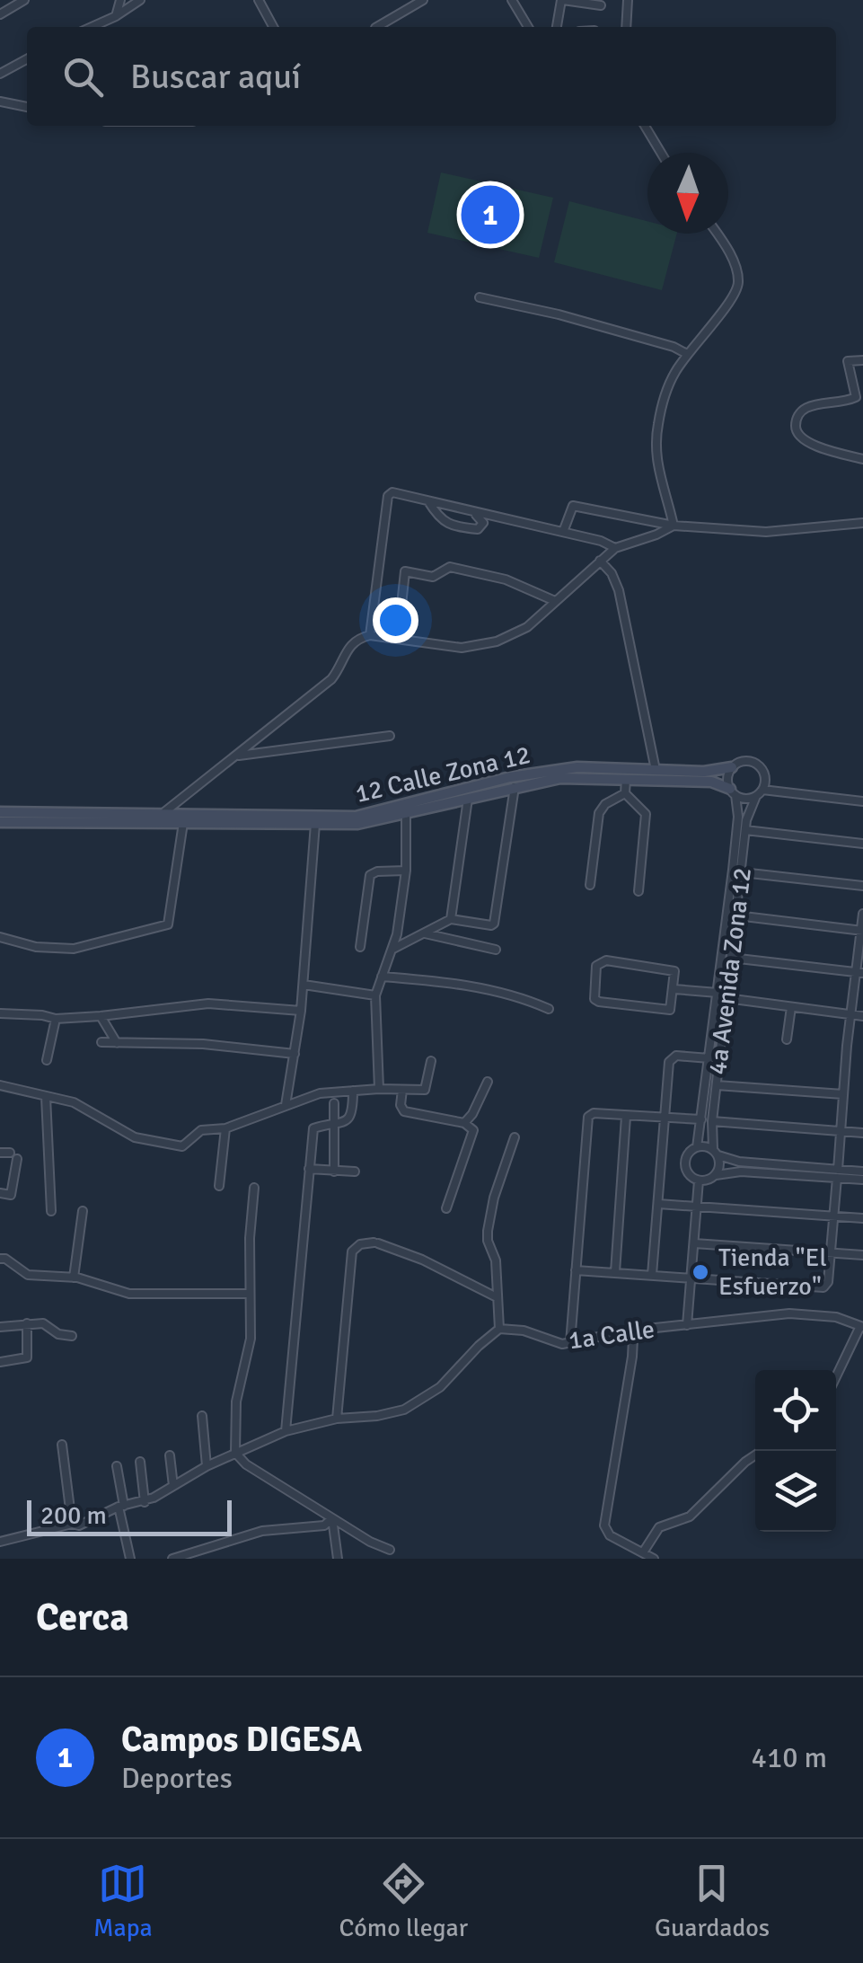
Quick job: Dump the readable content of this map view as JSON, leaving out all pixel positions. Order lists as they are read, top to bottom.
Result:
{
  "streets": {
    "street": ["12 Calle Zona 12", "4a Avenida Zona 12", "1a Calle"]
  },
  "crossings": [
    ["12 Calle Zona 12", "4a Avenida Zona 12"]
  ],
  "places": ["Tienda \"El Esfuerzo\""],
  "scale_bar": "200 m",
  "north": "bottom",
  "page": {
    "search": "Buscar aquí",
    "pins": "1",
    "scale": "200 m",
    "heading": "Cerca",
    "list": [
      {
        "mark": "1",
        "name": "Campos DIGESA",
        "note": "Deportes",
        "value": "410 m"
      }
    ],
    "nav": ["Mapa", "Cómo llegar", "Guardados"]
  }
}
